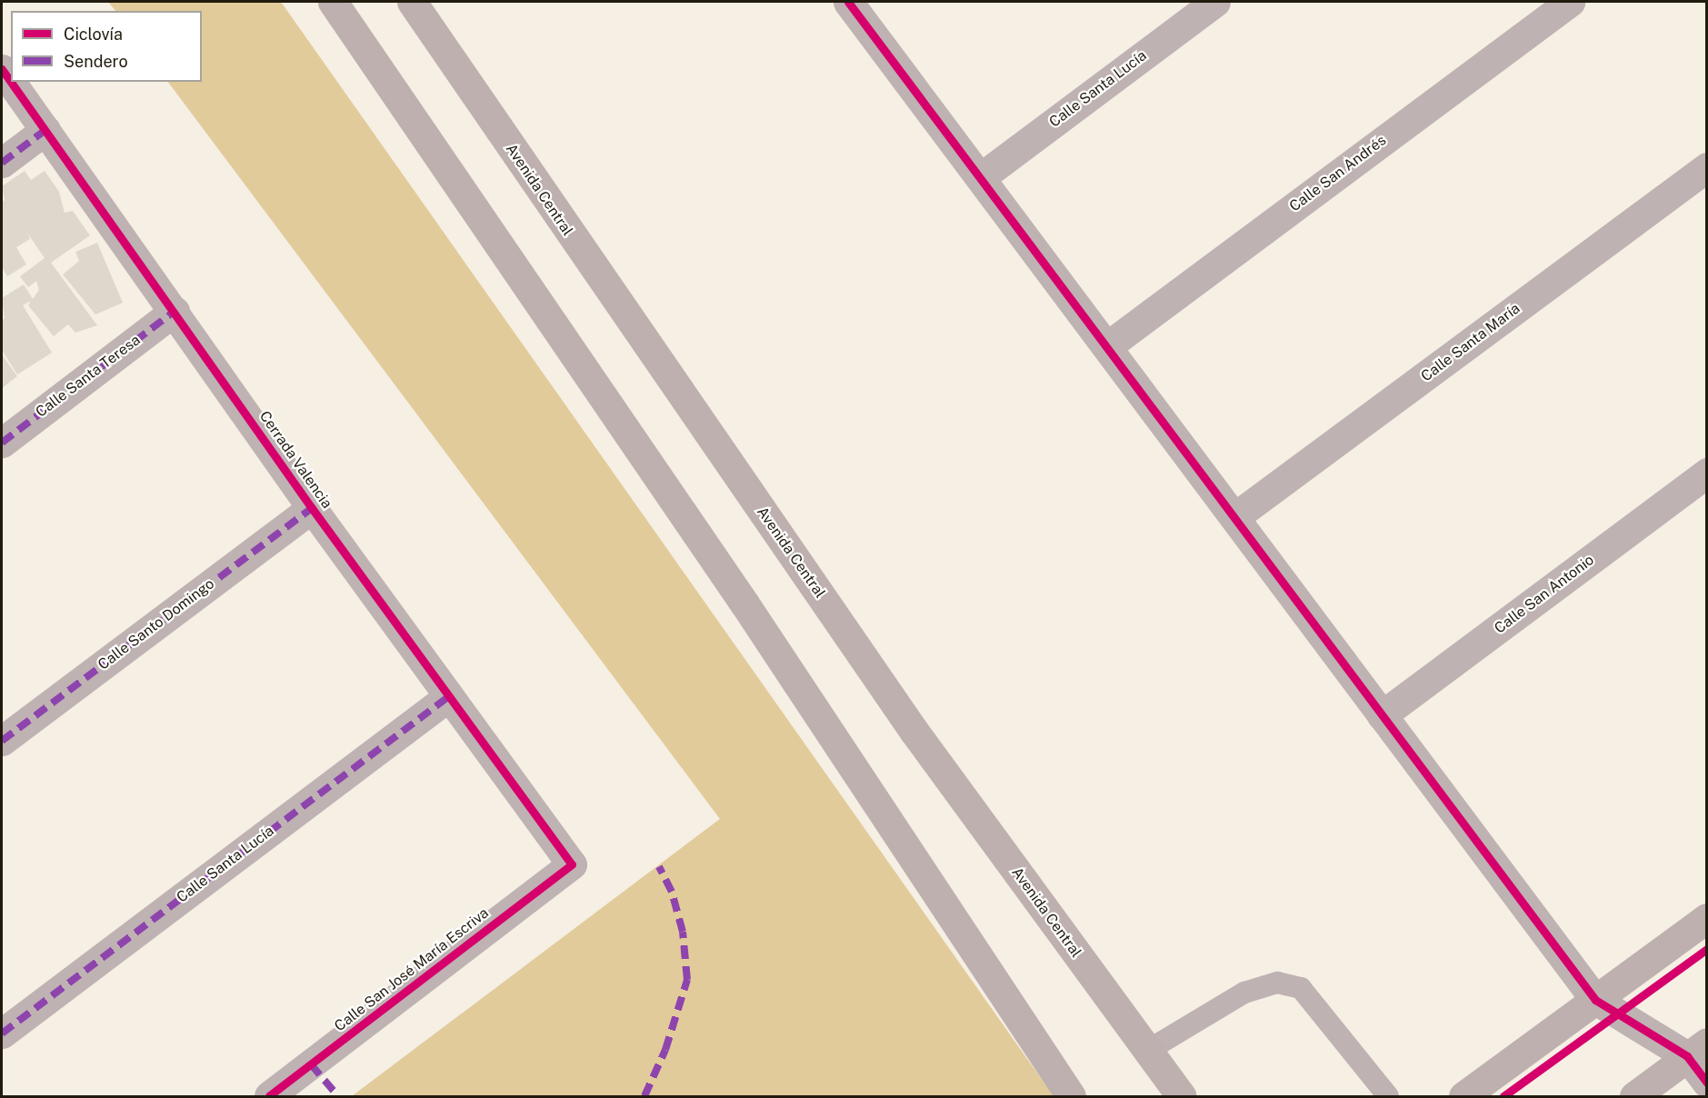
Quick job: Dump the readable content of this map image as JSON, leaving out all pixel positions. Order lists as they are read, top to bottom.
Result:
{
  "streets": {
    "main road": ["Avenida Central"],
    "street": [
      "Calle Santa Lucía",
      "Calle San Andrés",
      "Calle Santa María",
      "Calle Santa Teresa",
      "Cerrada Valencia",
      "Calle San Antonio",
      "Calle Santo Domingo",
      "Calle San José María Escriva"
    ]
  },
  "crossings": [
    ["Calle Santa Lucía", "Cerrada Valencia"],
    ["Calle Santa Teresa", "Cerrada Valencia"],
    ["Cerrada Valencia", "Calle Santo Domingo"],
    ["Cerrada Valencia", "Calle San José María Escriva"]
  ],
  "legend": ["Ciclovía", "Sendero"]
}
